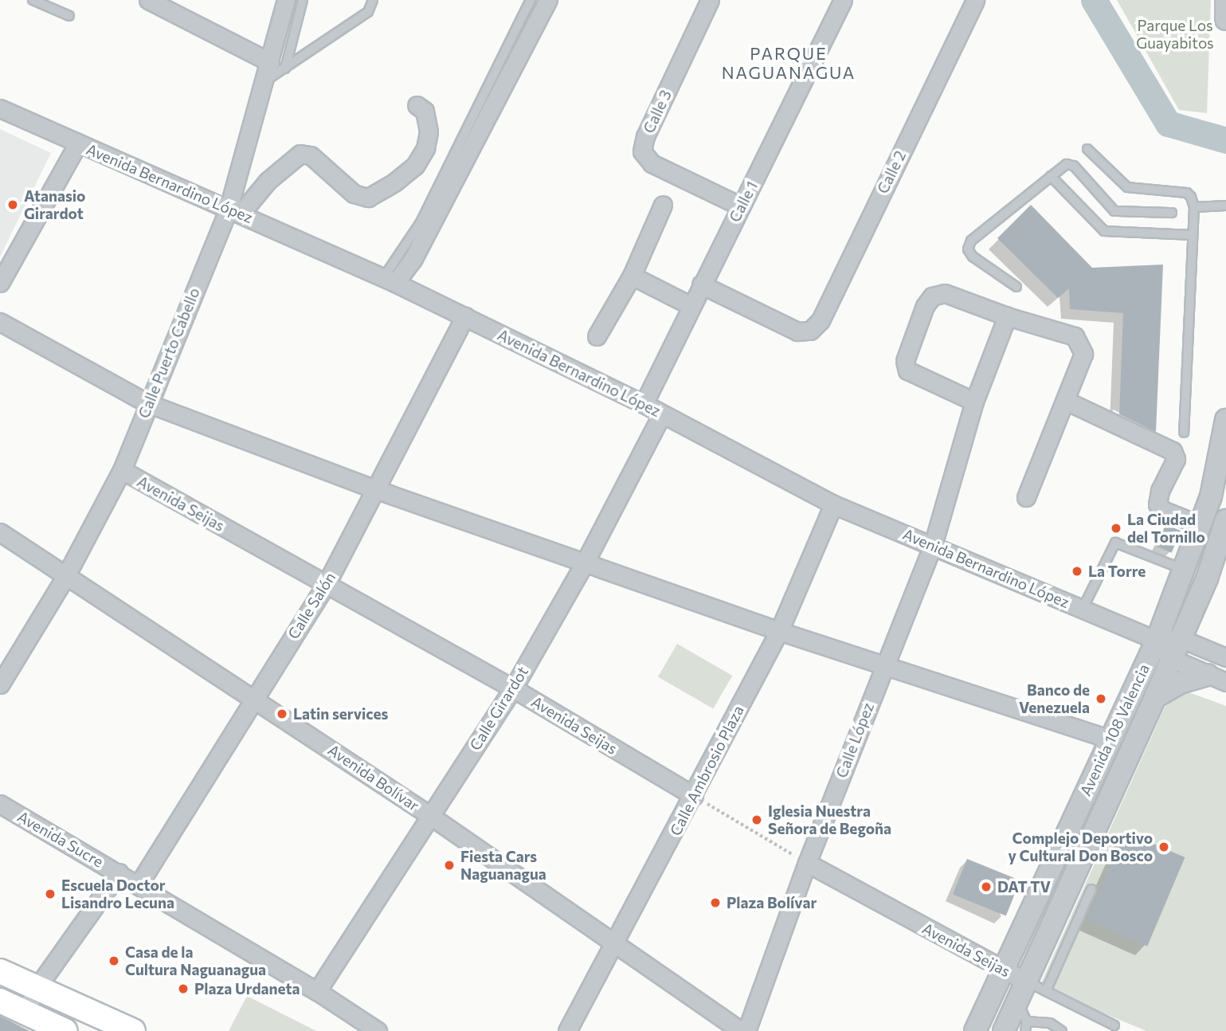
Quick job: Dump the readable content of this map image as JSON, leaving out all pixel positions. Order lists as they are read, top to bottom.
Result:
{
  "streets": {
    "street": [
      "Calle 3",
      "Calle 2",
      "Avenida Bernardino López",
      "Calle 1",
      "Calle Puerto Cabello",
      "Avenida Seijas",
      "Calle Salón",
      "Calle Girardot",
      "Avenida 108 Valencia",
      "Calle López",
      "Calle Ambrosio Plaza",
      "Avenida Bolívar",
      "Avenida Sucre"
    ]
  },
  "crossings": [
    ["Calle 3", "Calle 1"],
    ["Calle 2", "Calle 1"],
    ["Avenida Bernardino López", "Calle 1"],
    ["Avenida Bernardino López", "Calle Puerto Cabello"],
    ["Avenida Bernardino López", "Calle Salón"],
    ["Avenida Bernardino López", "Calle Girardot"],
    ["Avenida Bernardino López", "Avenida 108 Valencia"],
    ["Avenida Bernardino López", "Calle López"],
    ["Avenida Bernardino López", "Calle Ambrosio Plaza"],
    ["Calle Puerto Cabello", "Avenida Seijas"],
    ["Calle Puerto Cabello", "Avenida Bolívar"],
    ["Avenida Seijas", "Calle Salón"],
    ["Avenida Seijas", "Calle Girardot"],
    ["Avenida Seijas", "Avenida 108 Valencia"],
    ["Avenida Seijas", "Calle López"],
    ["Avenida Seijas", "Calle Ambrosio Plaza"],
    ["Calle Salón", "Avenida Bolívar"],
    ["Calle Salón", "Avenida Sucre"],
    ["Calle Girardot", "Avenida Bolívar"],
    ["Calle Girardot", "Avenida Sucre"],
    ["Calle Ambrosio Plaza", "Avenida Bolívar"]
  ],
  "districts": ["PARQUE NAGUANAGUA"],
  "parks": ["Parque Los Guayabitos"],
  "places": [
    "Atanasio Girardot",
    "La Ciudad del Tornillo",
    "La Torre",
    "Banco de Venezuela",
    "Latin services",
    "Iglesia Nuestra Señora de Begoña",
    "Complejo Deportivo y Cultural Don Bosco",
    "Fiesta Cars Naguanagua",
    "DAT TV",
    "Escuela Doctor Lisandro Lecuna",
    "Plaza Bolívar",
    "Casa de la Cultura Naguanagua",
    "Plaza Urdaneta"
  ]
}
